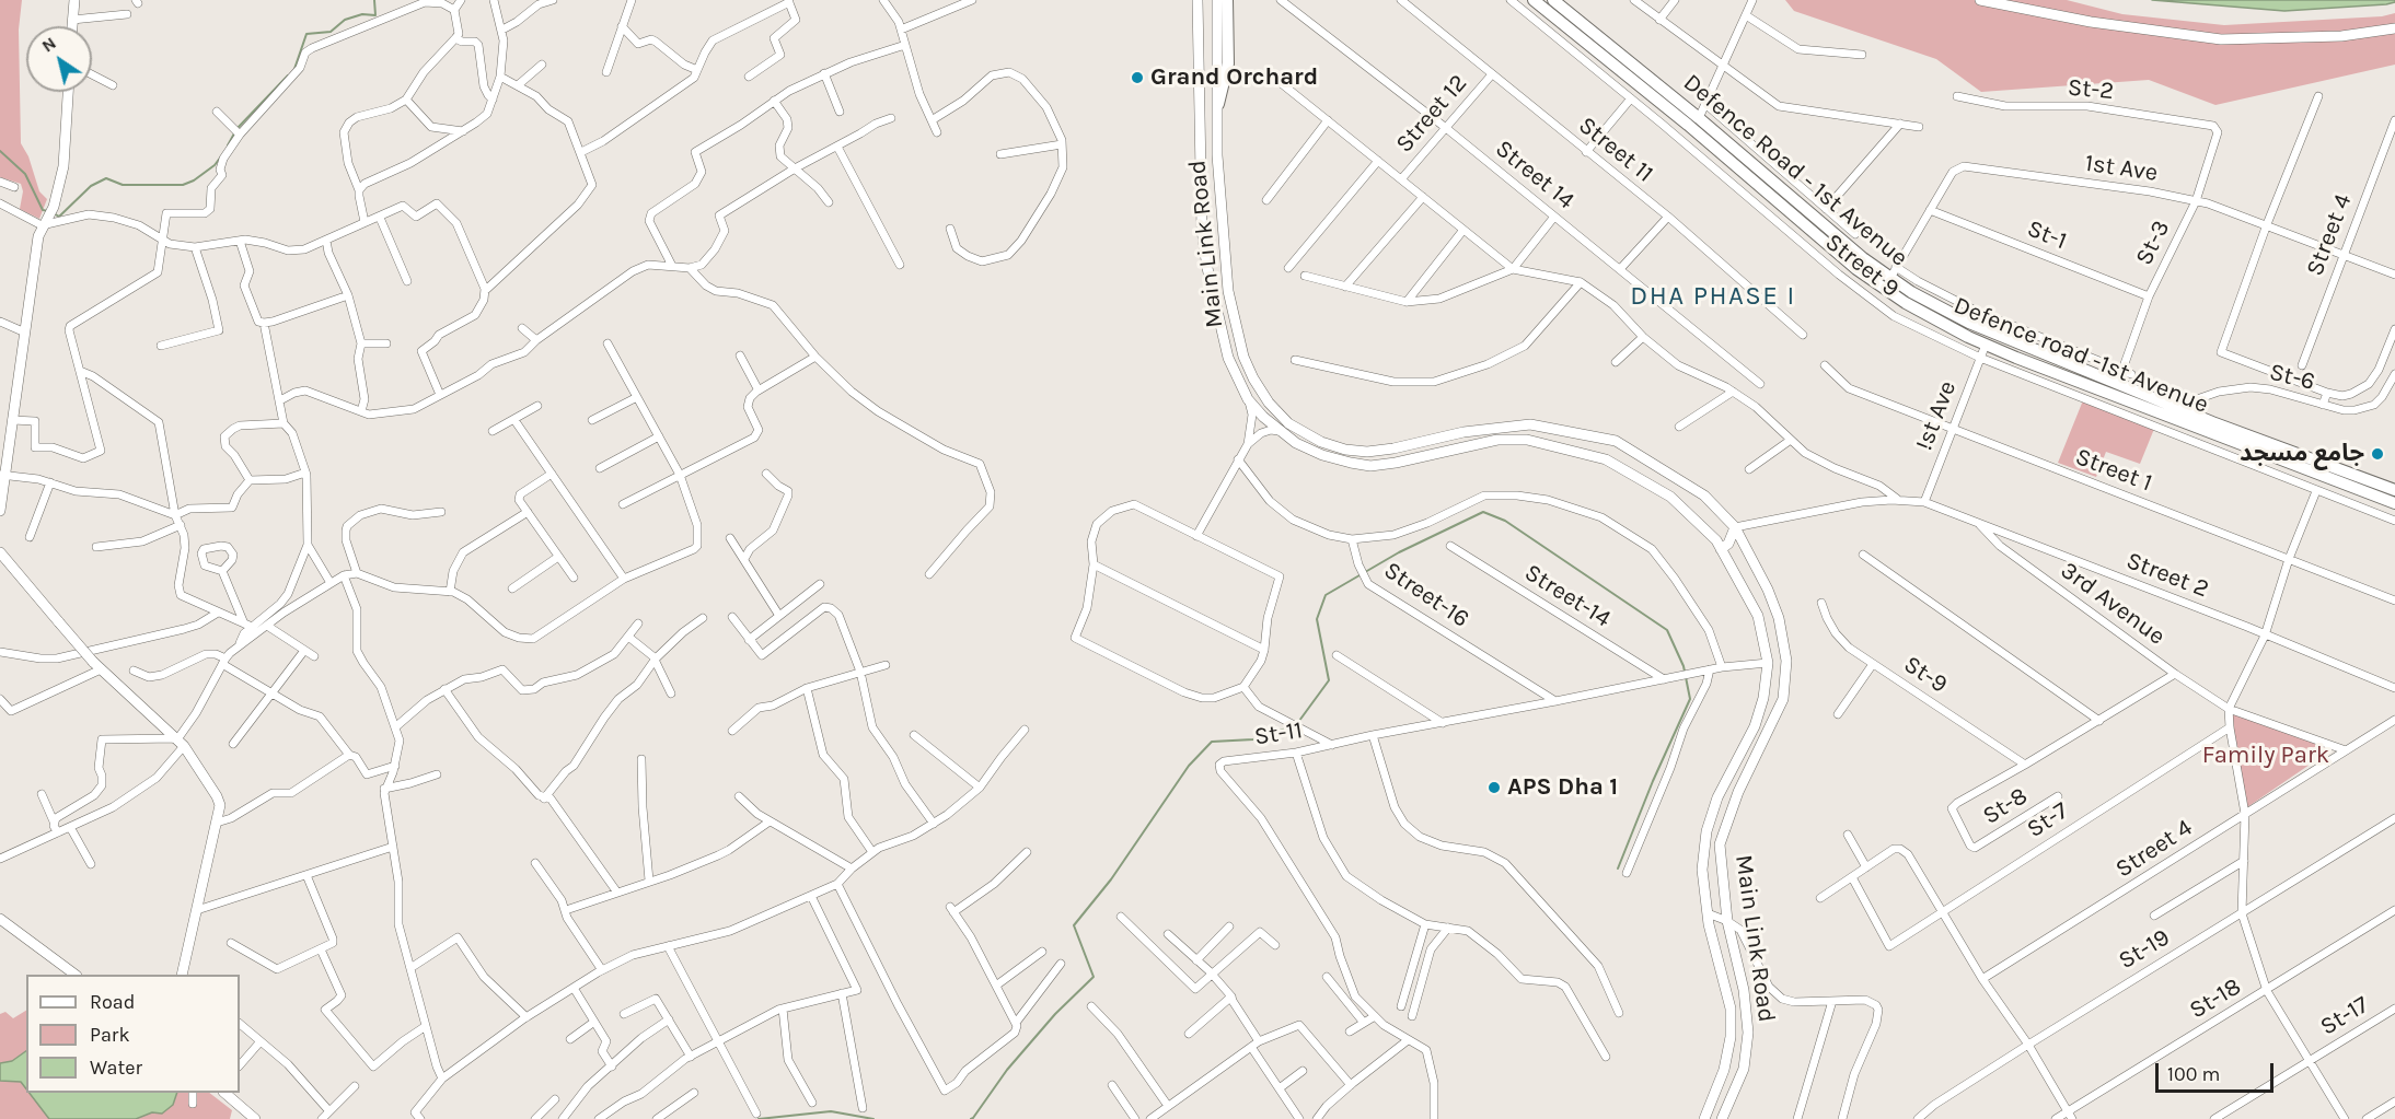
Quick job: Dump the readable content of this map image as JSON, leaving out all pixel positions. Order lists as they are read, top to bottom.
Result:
{
  "streets": {
    "main road": ["Defence Road - 1st Avenue", "Defence road -1st Avenue"],
    "street": [
      "St-2",
      "Street 12",
      "Street 11",
      "1st Ave",
      "Street 14",
      "St-1",
      "Street 4",
      "St-3",
      "Main Link Road",
      "Street 9",
      "St-6",
      "!st Ave",
      "Street 1",
      "Street 2",
      "Street-16",
      "Street-14",
      "3rd Avenue",
      "St-9",
      "St-11",
      "St-8",
      "St-7",
      "St-19",
      "St-18",
      "St-17"
    ]
  },
  "crossings": [
    ["St-2", "St-3"],
    ["Street 12", "Street 11"],
    ["Street 12", "Street 14"],
    ["1st Ave", "Defence Road - 1st Avenue"],
    ["1st Ave", "St-1"],
    ["1st Ave", "Street 4"],
    ["1st Ave", "St-3"],
    ["Defence Road - 1st Avenue", "St-6"],
    ["St-1", "St-3"],
    ["Street 4", "3rd Avenue"],
    ["Main Link Road", "St-11"],
    ["Street 9", "!st Ave"],
    ["Defence road -1st Avenue", "!st Ave"],
    ["!st Ave", "Street 1"],
    ["!st Ave", "Street 2"],
    ["Street 2", "3rd Avenue"],
    ["Street-16", "St-11"],
    ["Street-14", "St-11"],
    ["St-9", "St-8"]
  ],
  "districts": ["DHA PHASE I"],
  "parks": ["Family Park"],
  "places": ["Grand Orchard", "جامع مسجد", "APS Dha 1"],
  "legend": ["Road", "Park", "Water"],
  "scale_bar": "100 m",
  "north": "top left"
}
